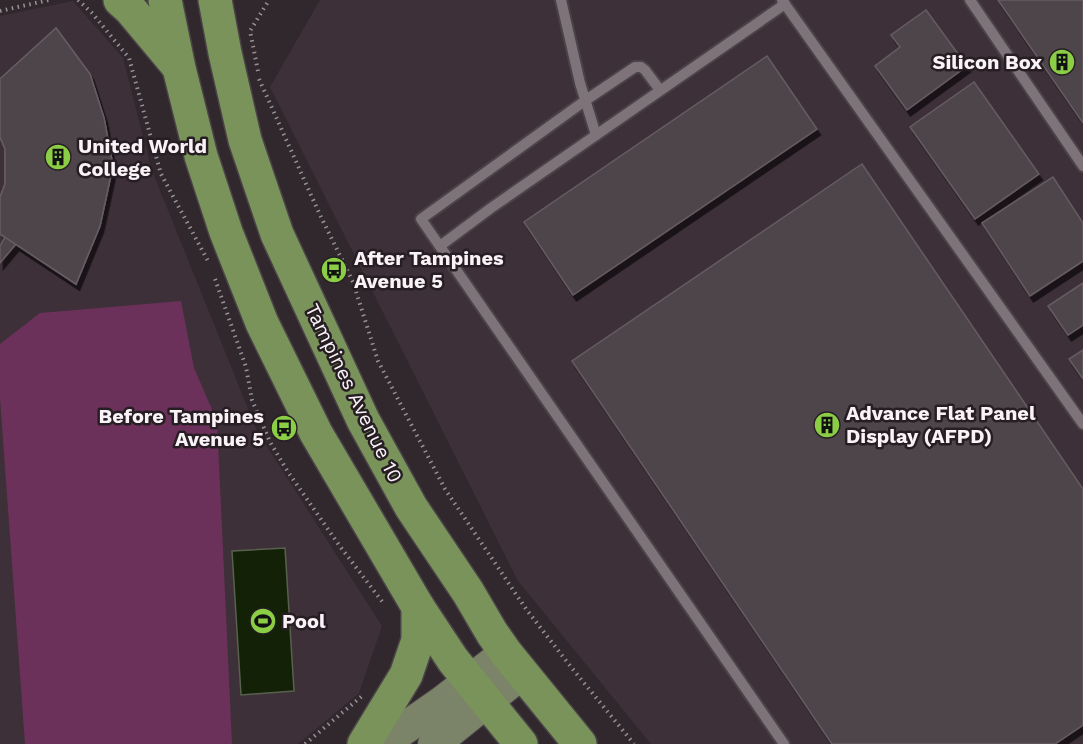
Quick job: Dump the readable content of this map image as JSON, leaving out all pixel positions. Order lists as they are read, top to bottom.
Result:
{
  "streets": {
    "main road": ["Tampines Avenue 10"]
  },
  "places": {
    "building": ["Silicon Box", "United World College", "Advance Flat Panel Display (AFPD)"],
    "bus stop": ["After Tampines Avenue 5", "Before Tampines Avenue 5"],
    "sports": ["Pool"]
  }
}
